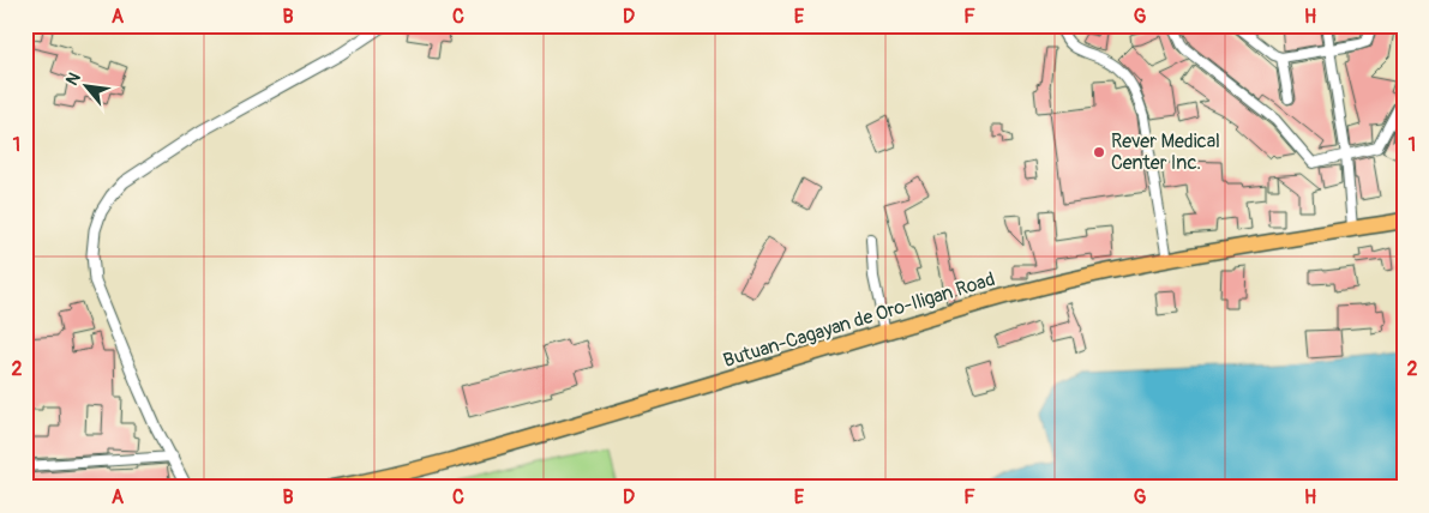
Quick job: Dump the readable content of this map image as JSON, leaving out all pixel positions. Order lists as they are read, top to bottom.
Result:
{
  "streets": {
    "highway": ["Butuan-Cagayan de Oro-Iligan Road"]
  },
  "places": ["Rever Medical Center Inc."],
  "north": "top left",
  "grid": {
    "columns": [
      "A",
      "B",
      "C",
      "D",
      "E",
      "F",
      "G",
      "H"
    ],
    "rows": ["1", "2"]
  }
}
